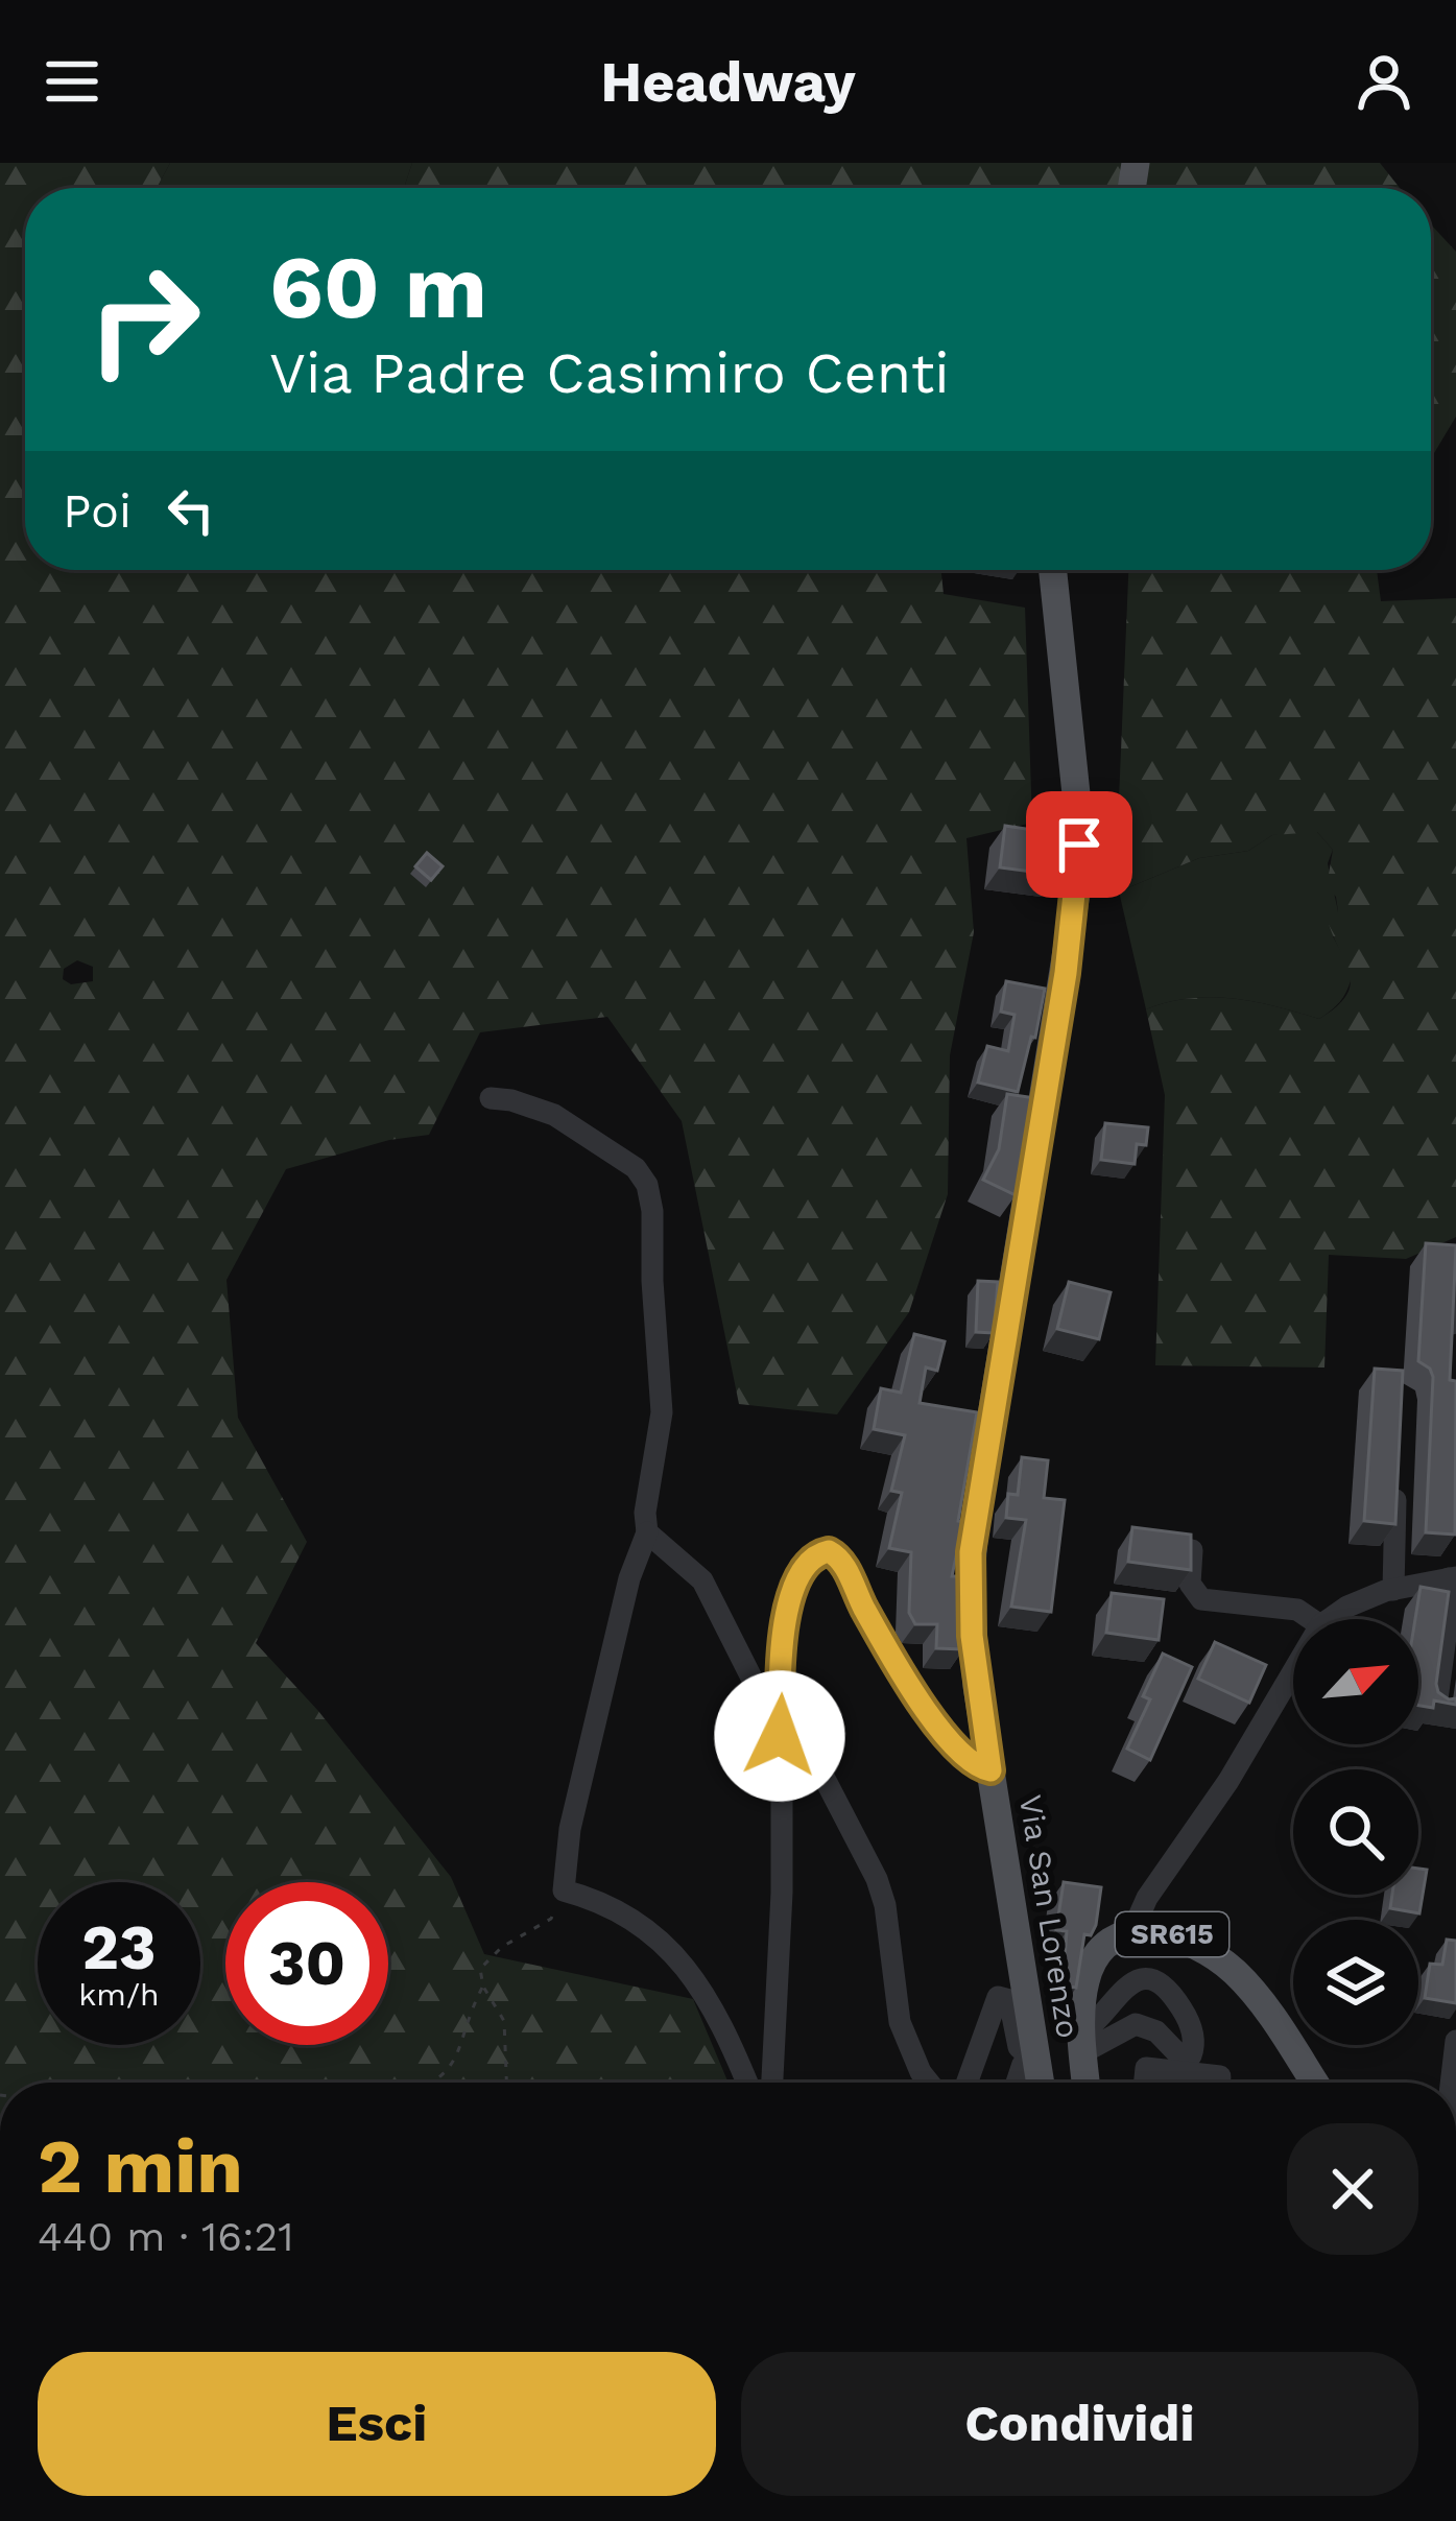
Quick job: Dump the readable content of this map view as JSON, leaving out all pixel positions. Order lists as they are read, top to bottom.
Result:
{
  "streets": {
    "main road": ["Via San Lorenzo", "SR615"]
  },
  "north": "top right",
  "page": {
    "header": "Headway",
    "turn": ["60 m", "Via Padre Casimiro Centi"],
    "then": "Poi",
    "speed": "23 km/h",
    "limit": "30",
    "heading": ["2 min", "440 m · 16:21"],
    "buttons": ["Esci", "Condividi"]
  }
}
